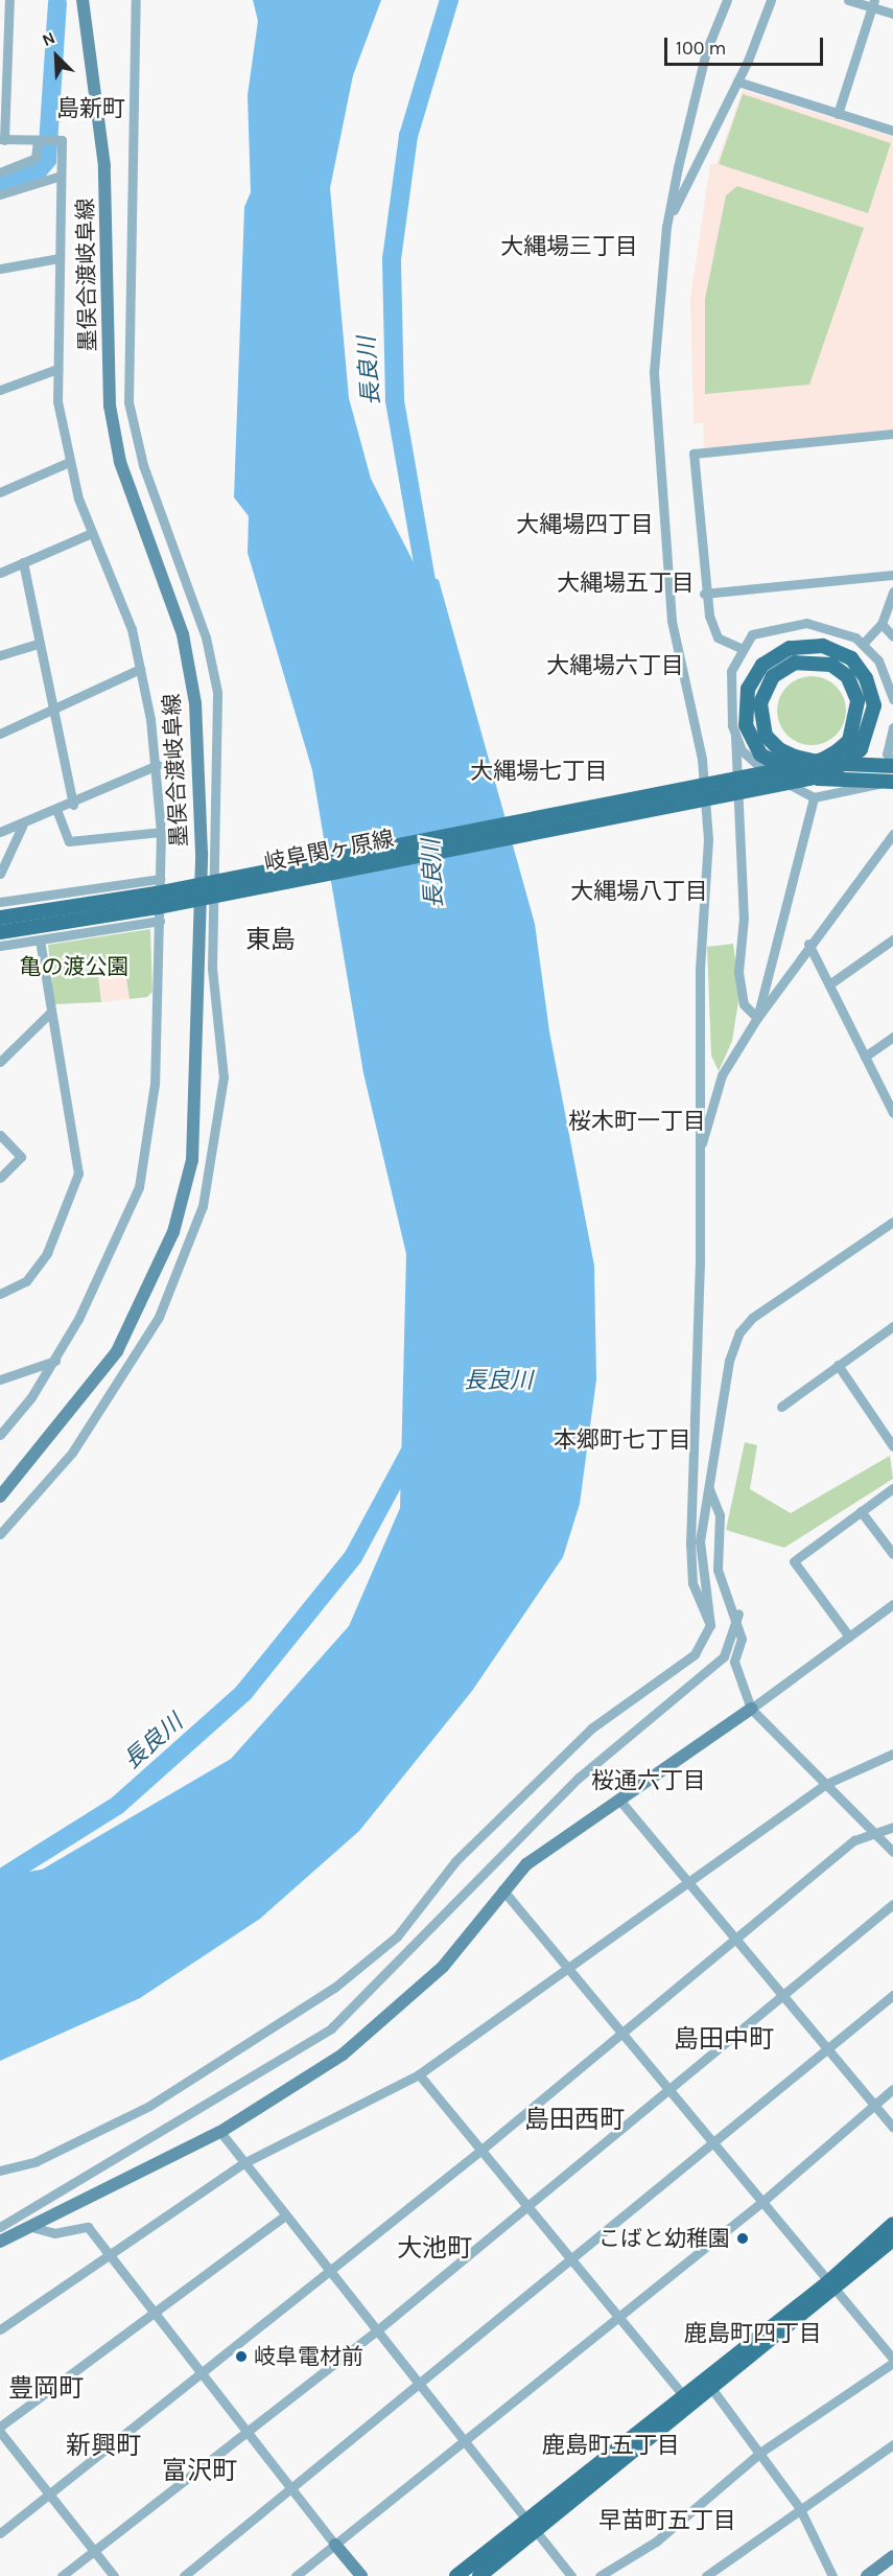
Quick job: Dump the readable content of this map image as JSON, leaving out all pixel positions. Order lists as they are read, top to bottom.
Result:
{
  "streets": {
    "main road": ["墨俣合渡岐阜線", "岐阜関ヶ原線"]
  },
  "districts": [
    "島新町",
    "大縄場三丁目",
    "大縄場四丁目",
    "大縄場五丁目",
    "大縄場六丁目",
    "大縄場七丁目",
    "大縄場八丁目",
    "東島",
    "桜木町一丁目",
    "本郷町七丁目",
    "桜通六丁目",
    "島田中町",
    "島田西町",
    "大池町",
    "鹿島町四丁目",
    "豊岡町",
    "新興町",
    "鹿島町五丁目",
    "富沢町",
    "早苗町五丁目"
  ],
  "water": ["長良川"],
  "parks": ["亀の渡公園"],
  "places": ["こばと幼稚園", "岐阜電材前"],
  "scale_bar": "100 m",
  "north": "top left"
}
